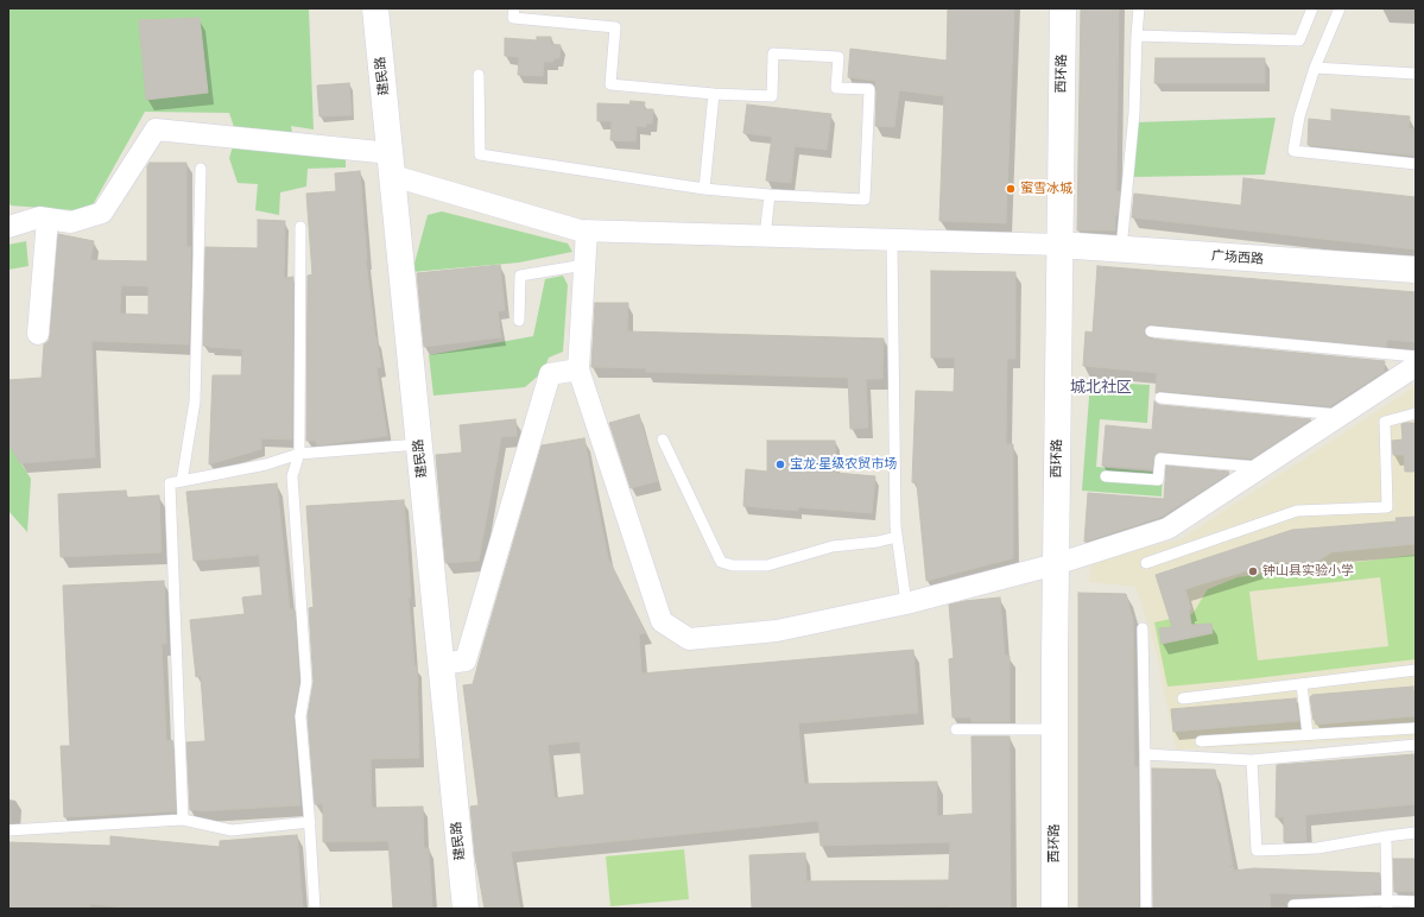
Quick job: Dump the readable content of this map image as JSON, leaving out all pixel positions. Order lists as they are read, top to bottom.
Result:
{
  "streets": {
    "street": ["西环路", "建民路", "广场西路"]
  },
  "crossings": [
    ["西环路", "广场西路"]
  ],
  "districts": ["城北社区"],
  "places": ["蜜雪冰城", "宝龙·星级农贸市场", "钟山县实验小学"]
}
